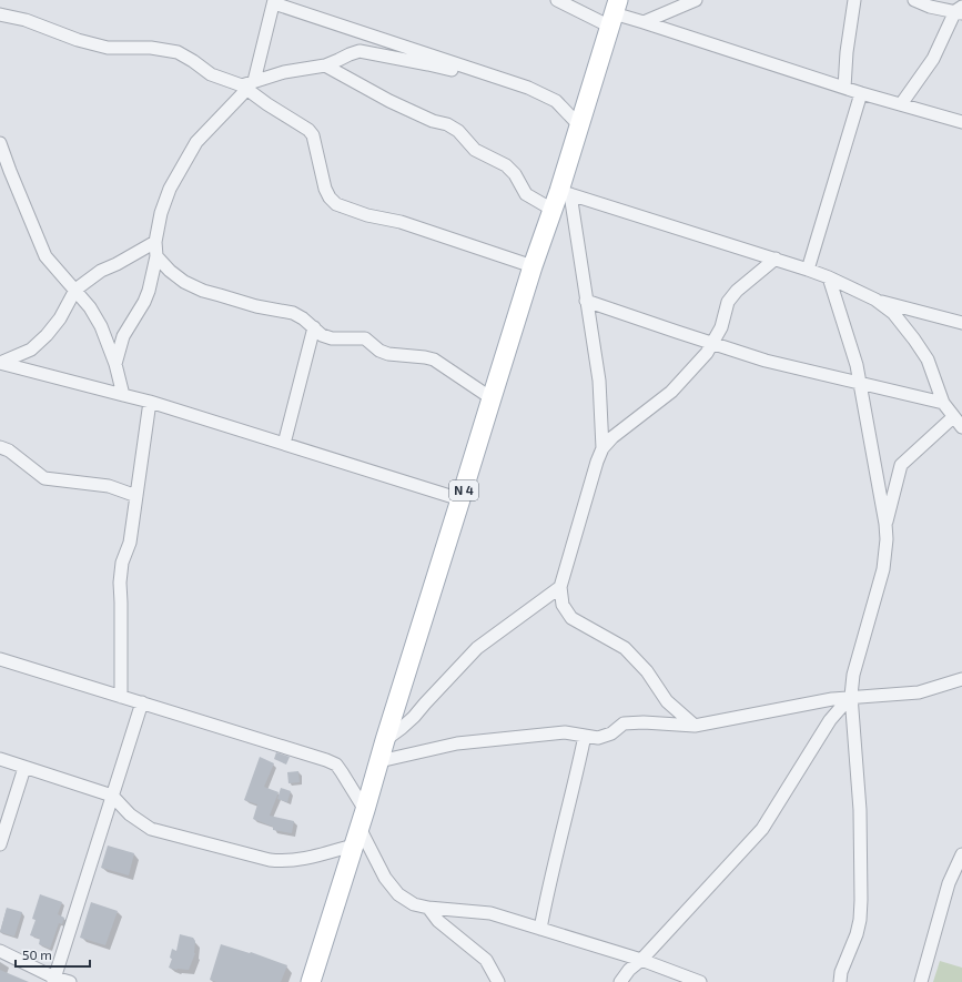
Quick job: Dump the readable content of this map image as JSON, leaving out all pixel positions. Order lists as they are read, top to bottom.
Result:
{
  "streets": {
    "main road": ["N 4"]
  },
  "scale_bar": "50 m"
}
